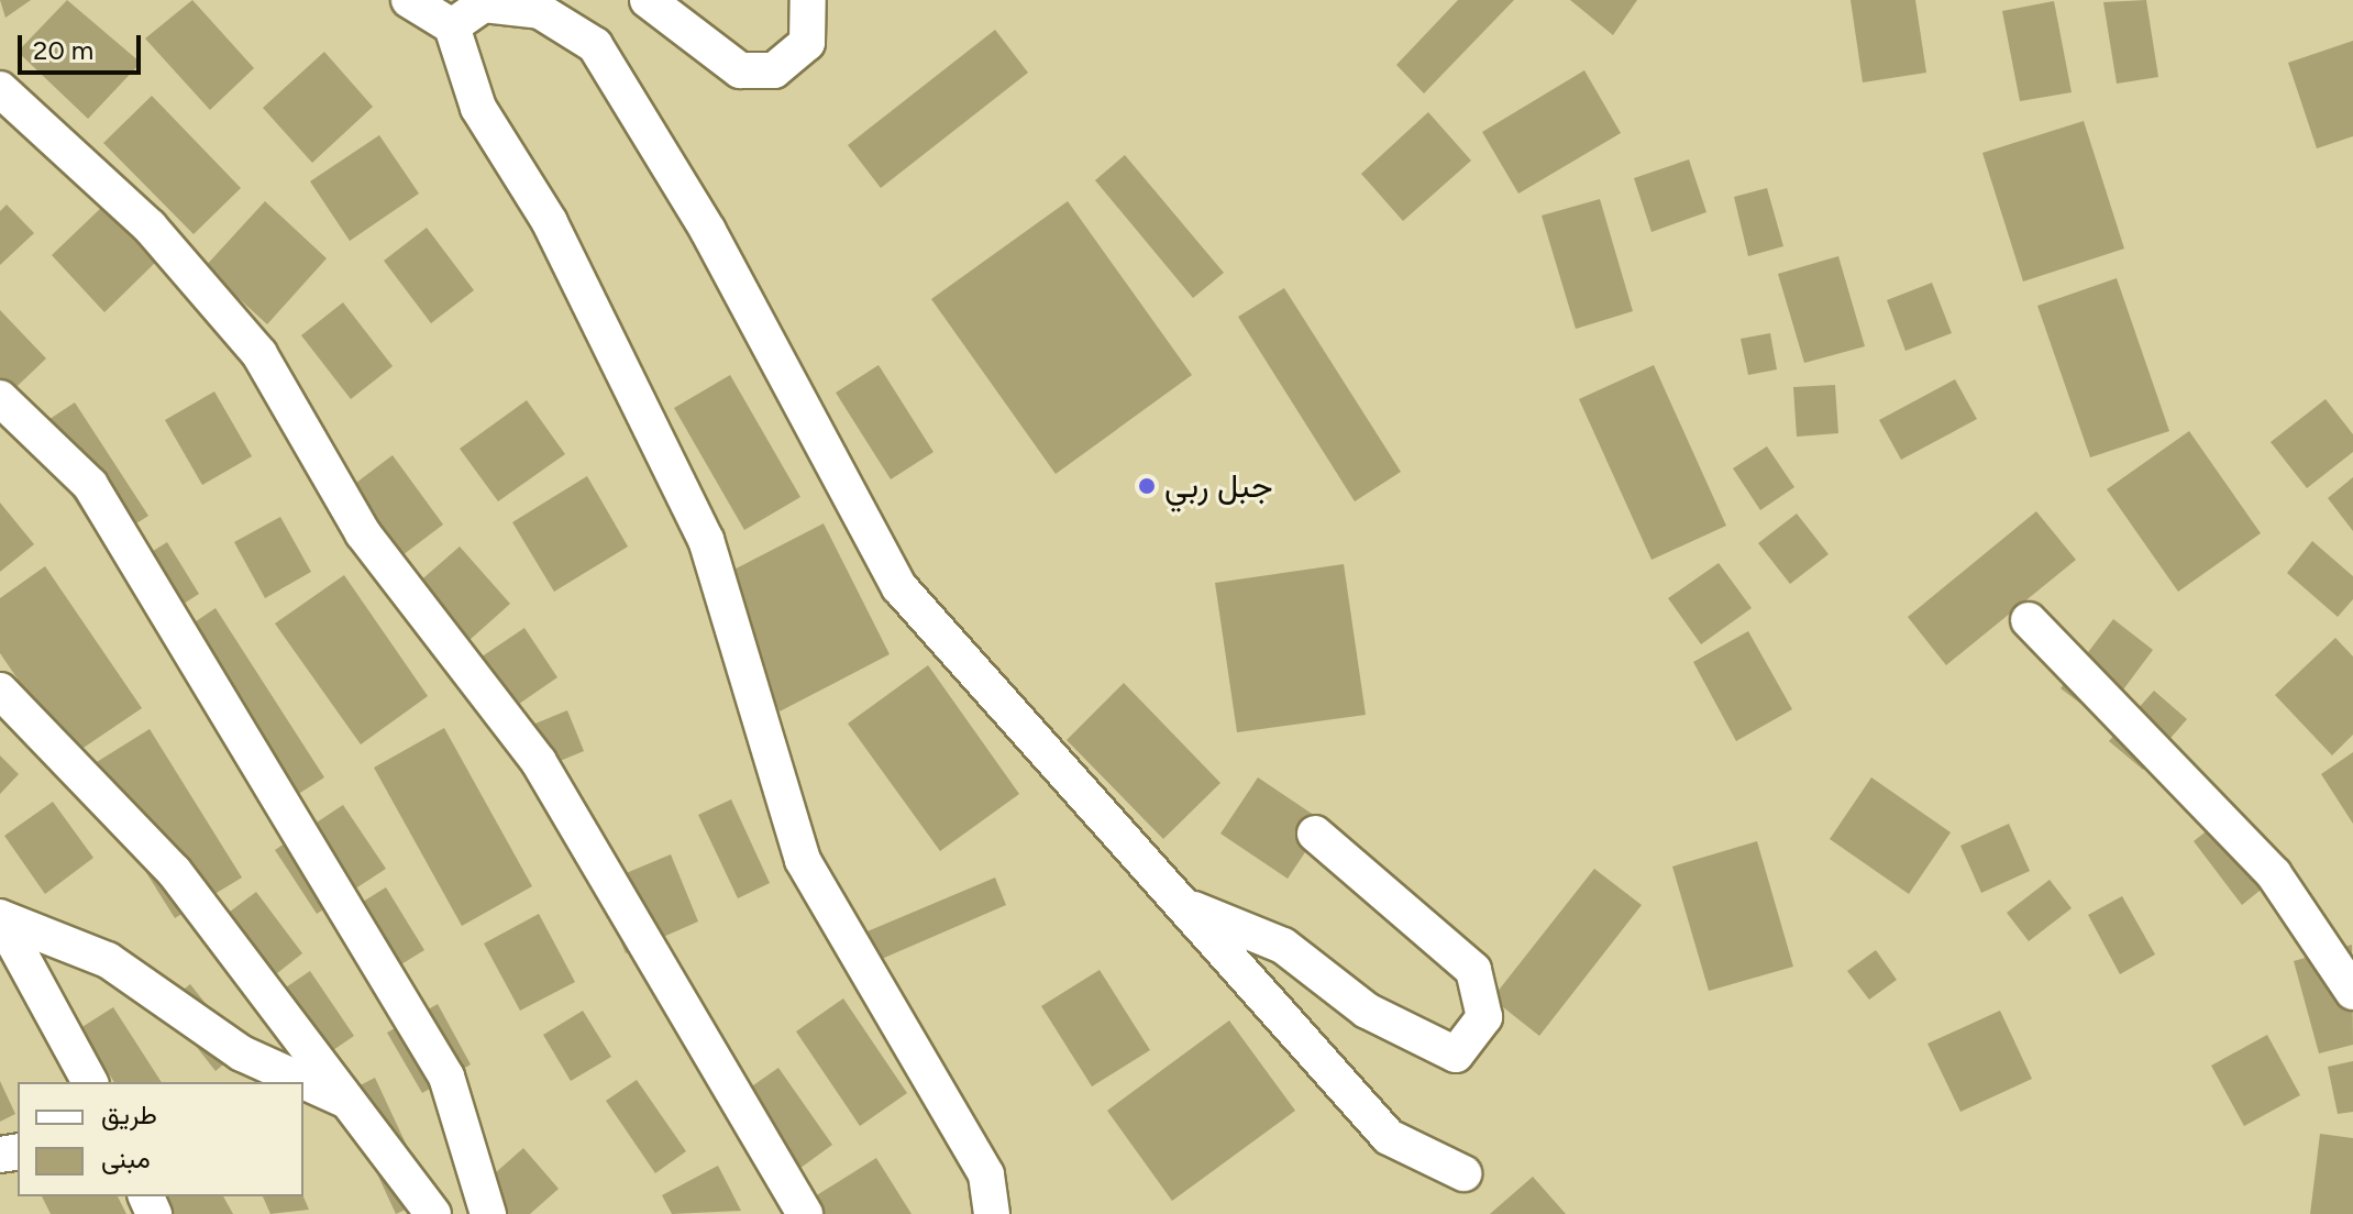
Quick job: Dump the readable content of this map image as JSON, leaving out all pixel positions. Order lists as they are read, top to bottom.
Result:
{
  "places": ["جبل ربي"],
  "legend": ["طريق", "مبنى"],
  "scale_bar": "20 m"
}
